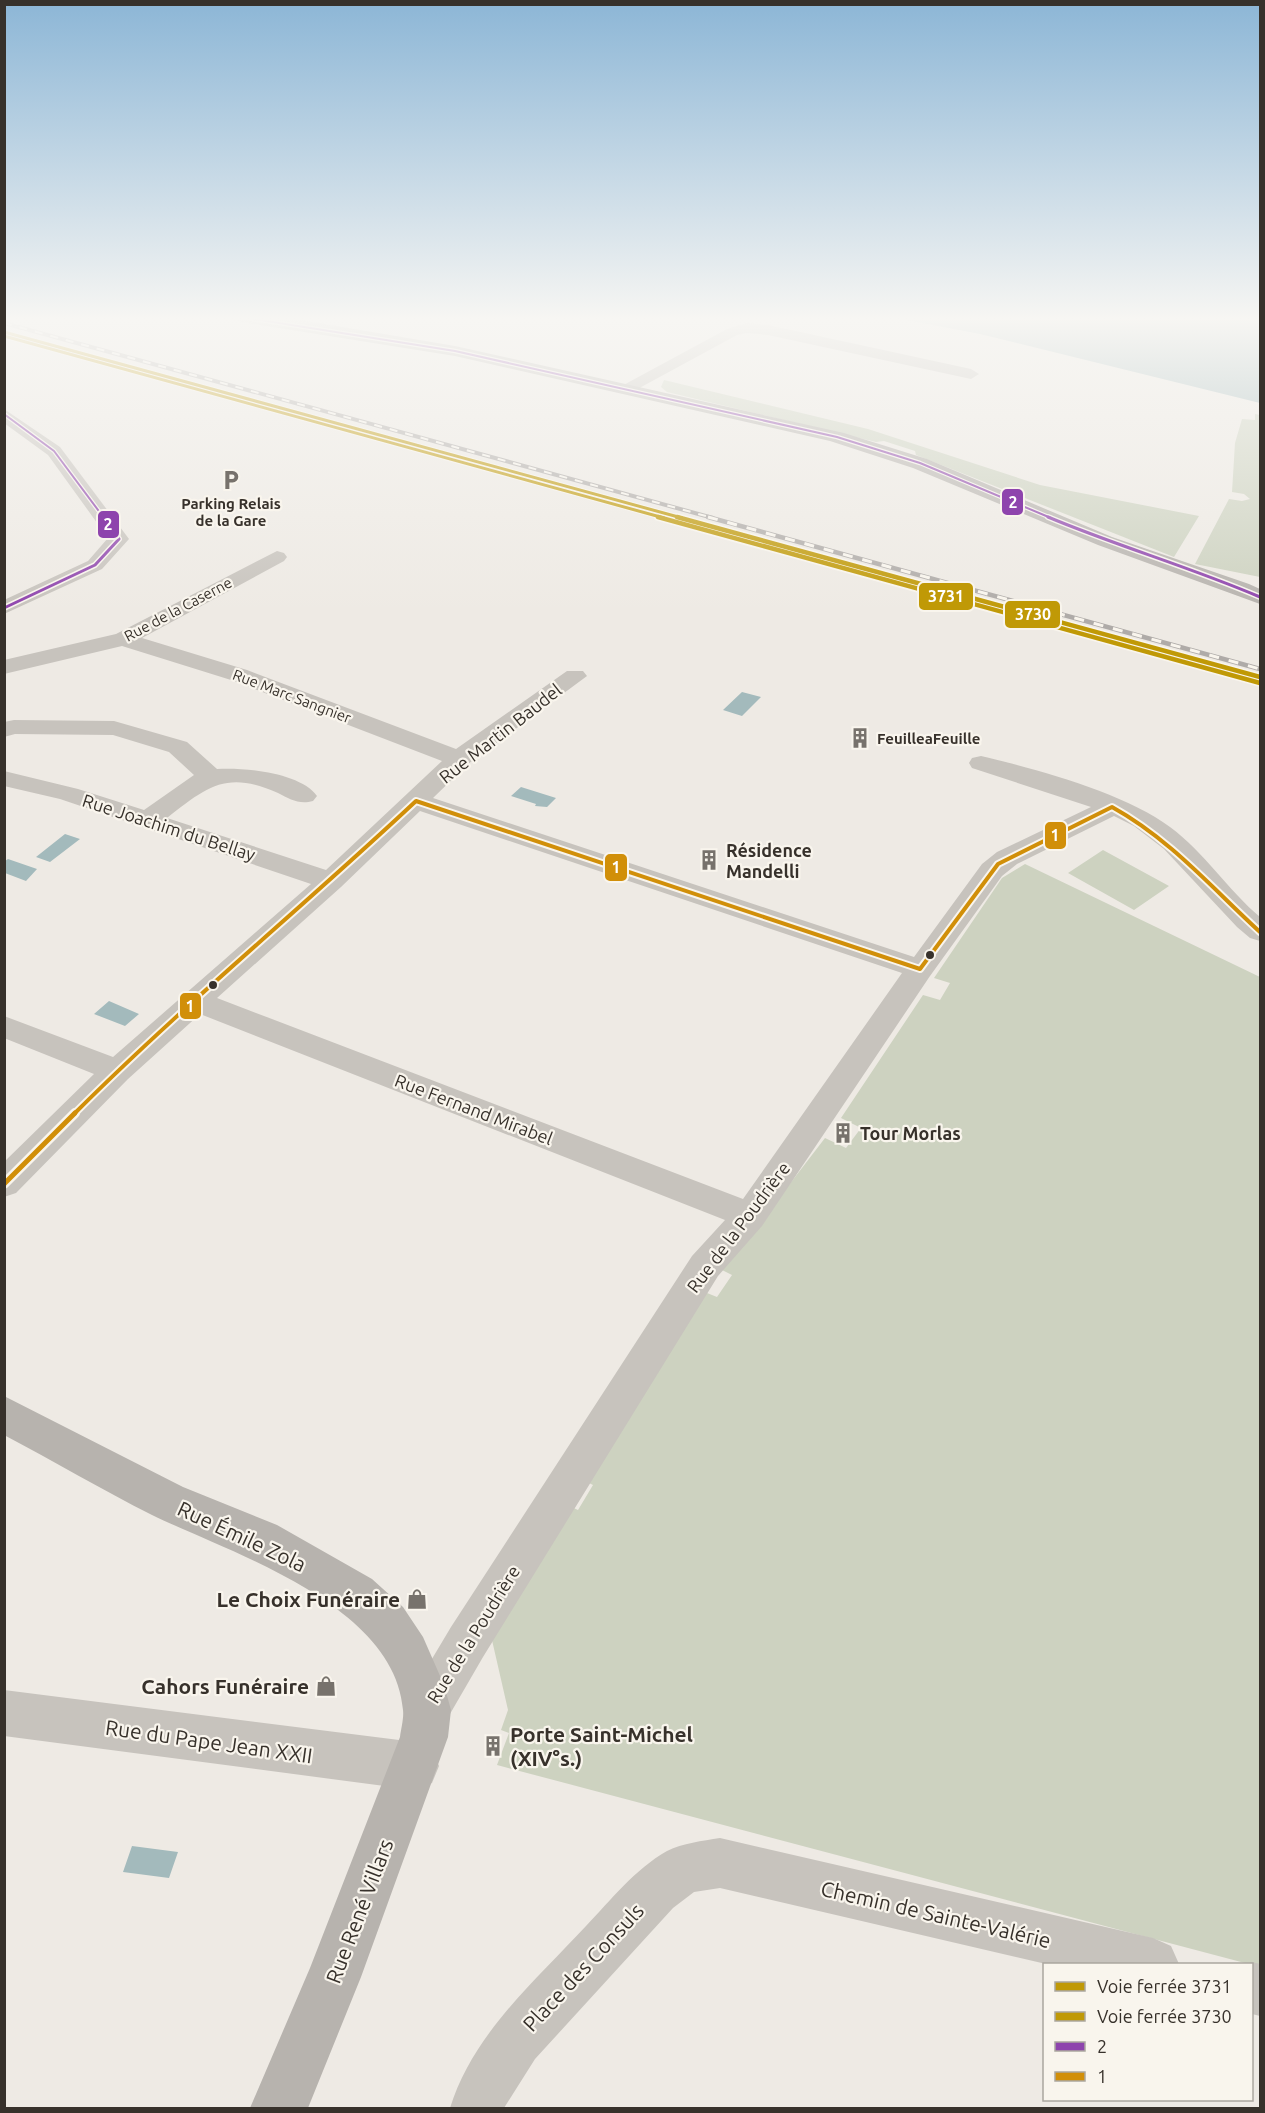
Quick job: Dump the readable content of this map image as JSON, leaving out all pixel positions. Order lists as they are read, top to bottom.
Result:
{
  "streets": {
    "street": [
      "Rue de la Caserne",
      "Rue Marc Sangnier",
      "Rue Martin Baudel",
      "Rue Joachim du Bellay",
      "Rue Fernand Mirabel",
      "Rue de la Poudrière",
      "Rue Émile Zola",
      "Rue du Pape Jean XXII",
      "Rue René Villars",
      "Chemin de Sainte-Valérie",
      "Place des Consuls"
    ]
  },
  "crossings": [
    ["Rue de la Caserne", "Rue Marc Sangnier"],
    ["Rue Marc Sangnier", "Rue Martin Baudel"],
    ["Rue Martin Baudel", "Rue Joachim du Bellay"],
    ["Rue Martin Baudel", "Rue Fernand Mirabel"],
    ["Rue Fernand Mirabel", "Rue de la Poudrière"],
    ["Rue de la Poudrière", "Rue Émile Zola"],
    ["Rue de la Poudrière", "Rue René Villars"],
    ["Rue Émile Zola", "Rue René Villars"],
    ["Rue du Pape Jean XXII", "Rue René Villars"],
    ["Chemin de Sainte-Valérie", "Place des Consuls"]
  ],
  "places": {
    "parking": ["Parking Relais de la Gare"],
    "building": [
      "FeuilleaFeuille",
      "Résidence Mandelli",
      "Tour Morlas",
      "Porte Saint-Michel (XIV°s.)"
    ],
    "shop": ["Le Choix Funéraire", "Cahors Funéraire"]
  },
  "lines": [
    "rail line 3731",
    "rail line 3730",
    "transit line 2",
    "transit line 1"
  ],
  "legend": [
    "Voie ferrée 3731",
    "Voie ferrée 3730",
    "2",
    "1"
  ]
}
